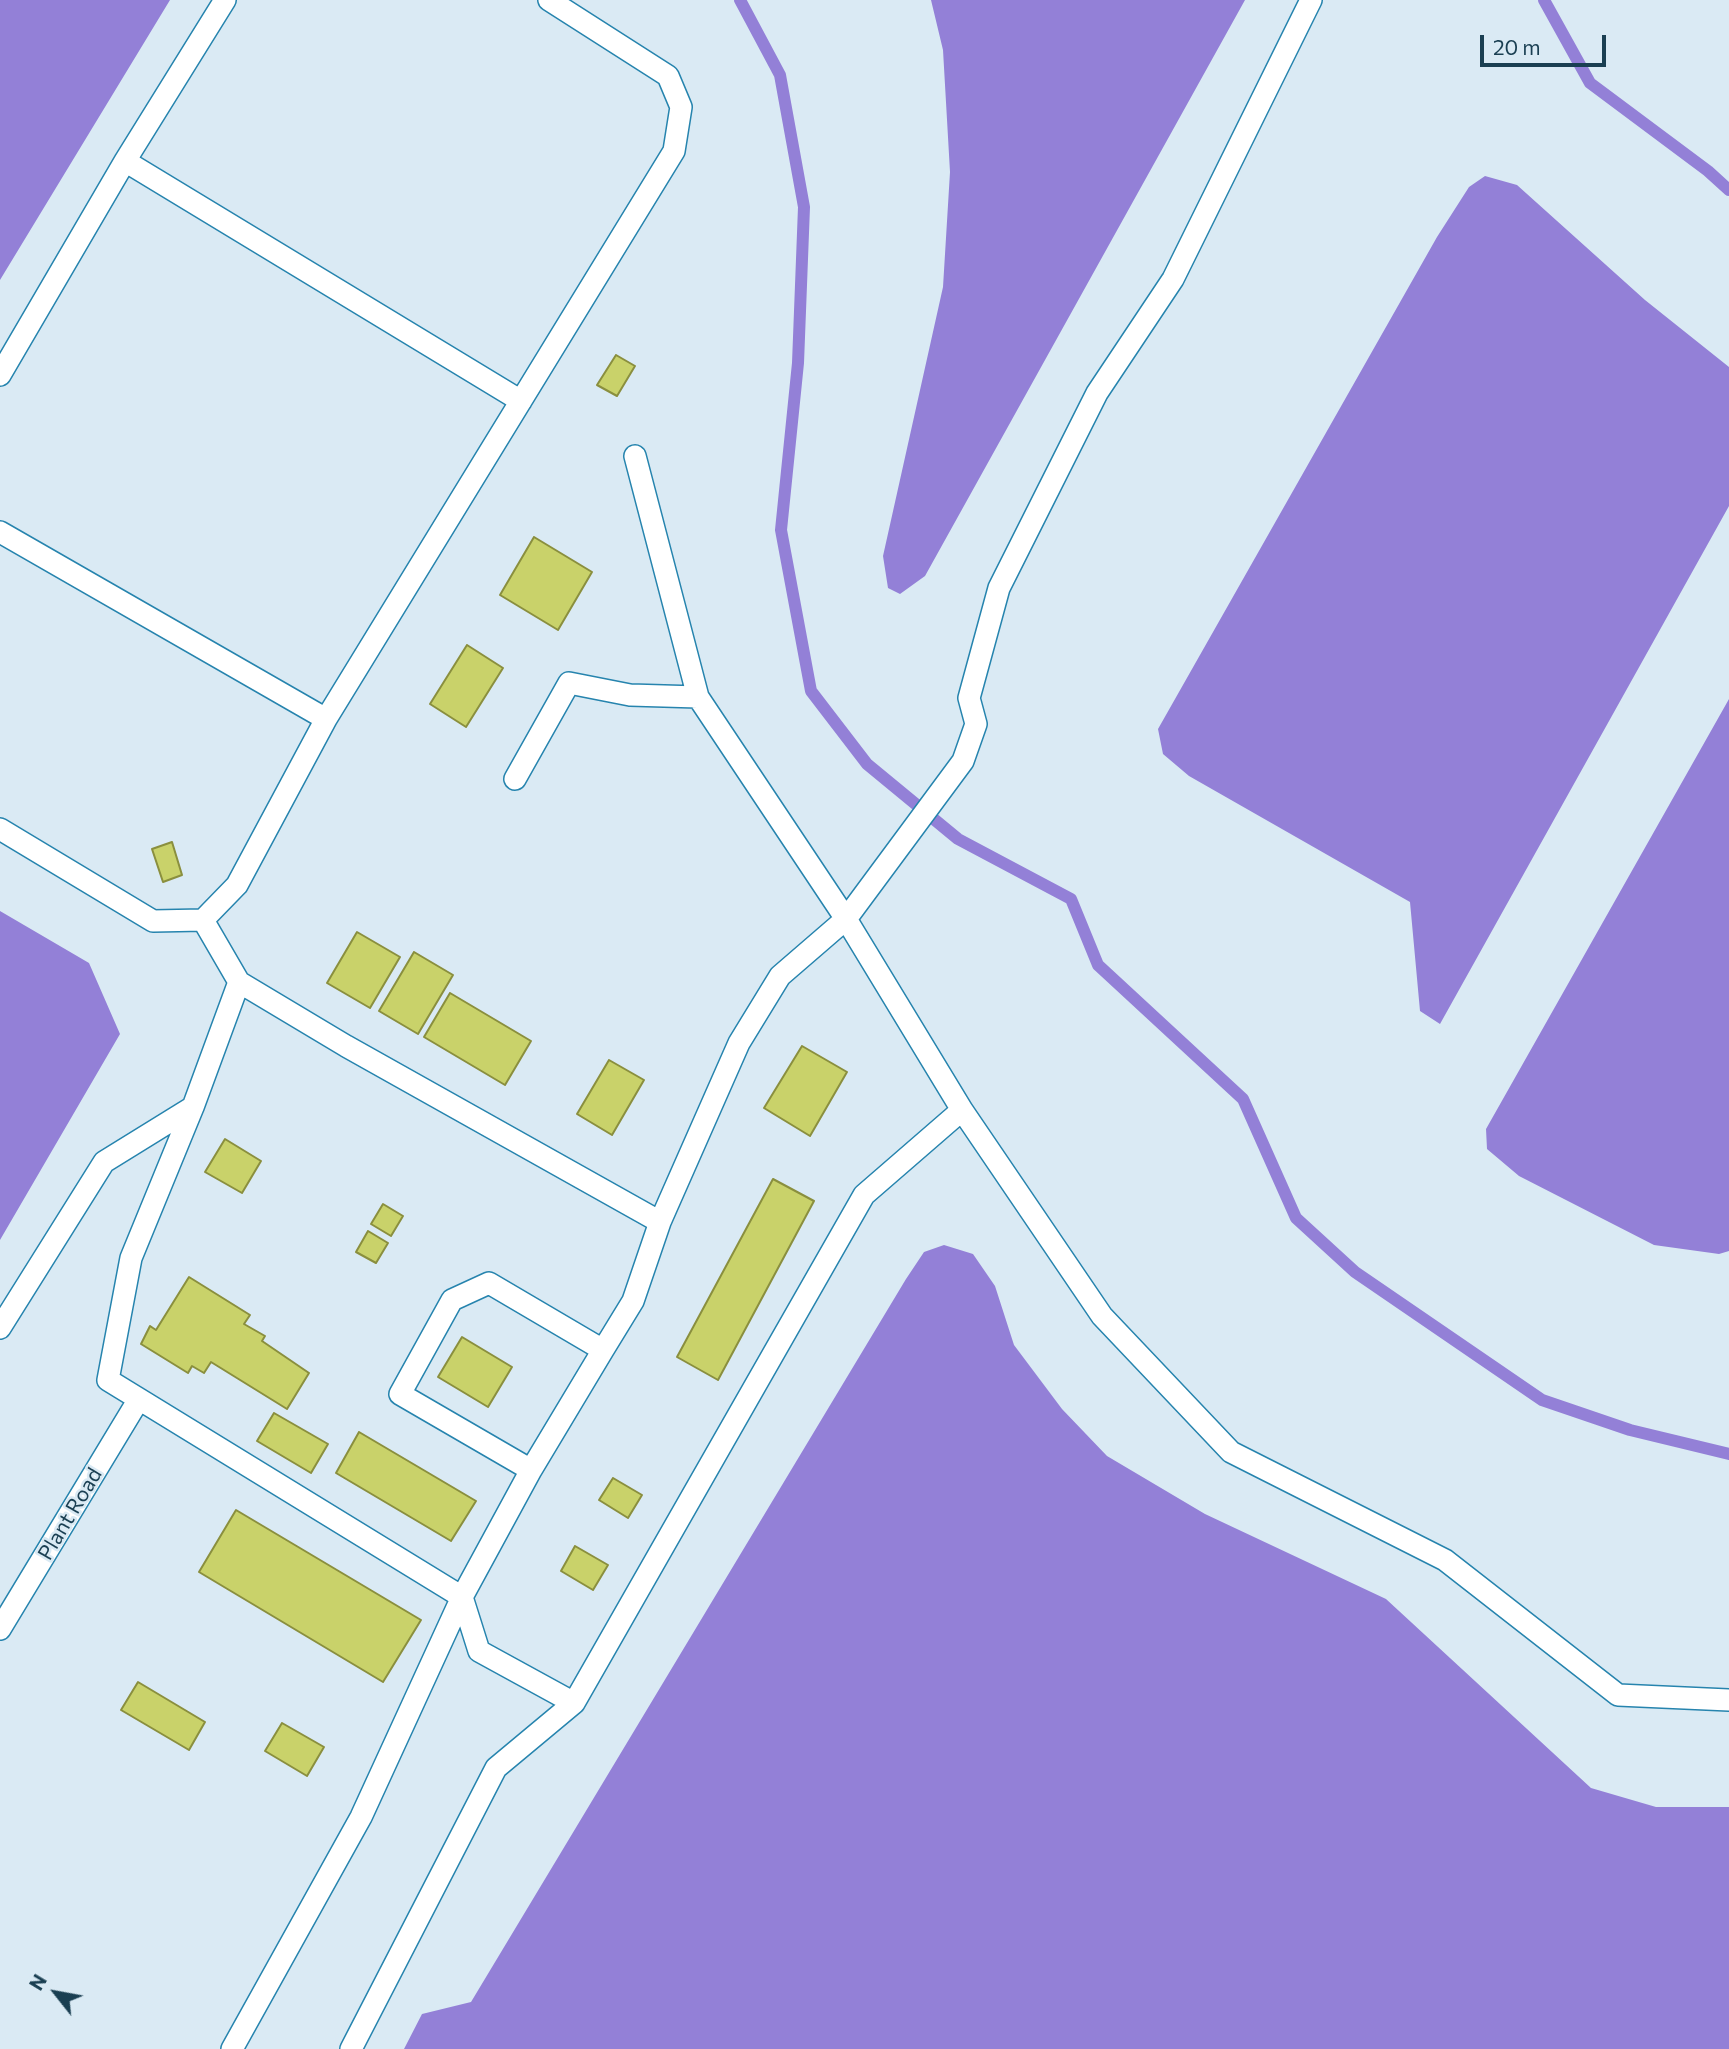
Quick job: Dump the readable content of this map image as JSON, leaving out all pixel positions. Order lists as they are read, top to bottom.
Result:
{
  "streets": {
    "lane": ["Plant Road"]
  },
  "scale_bar": "20 m",
  "north": "top left"
}
